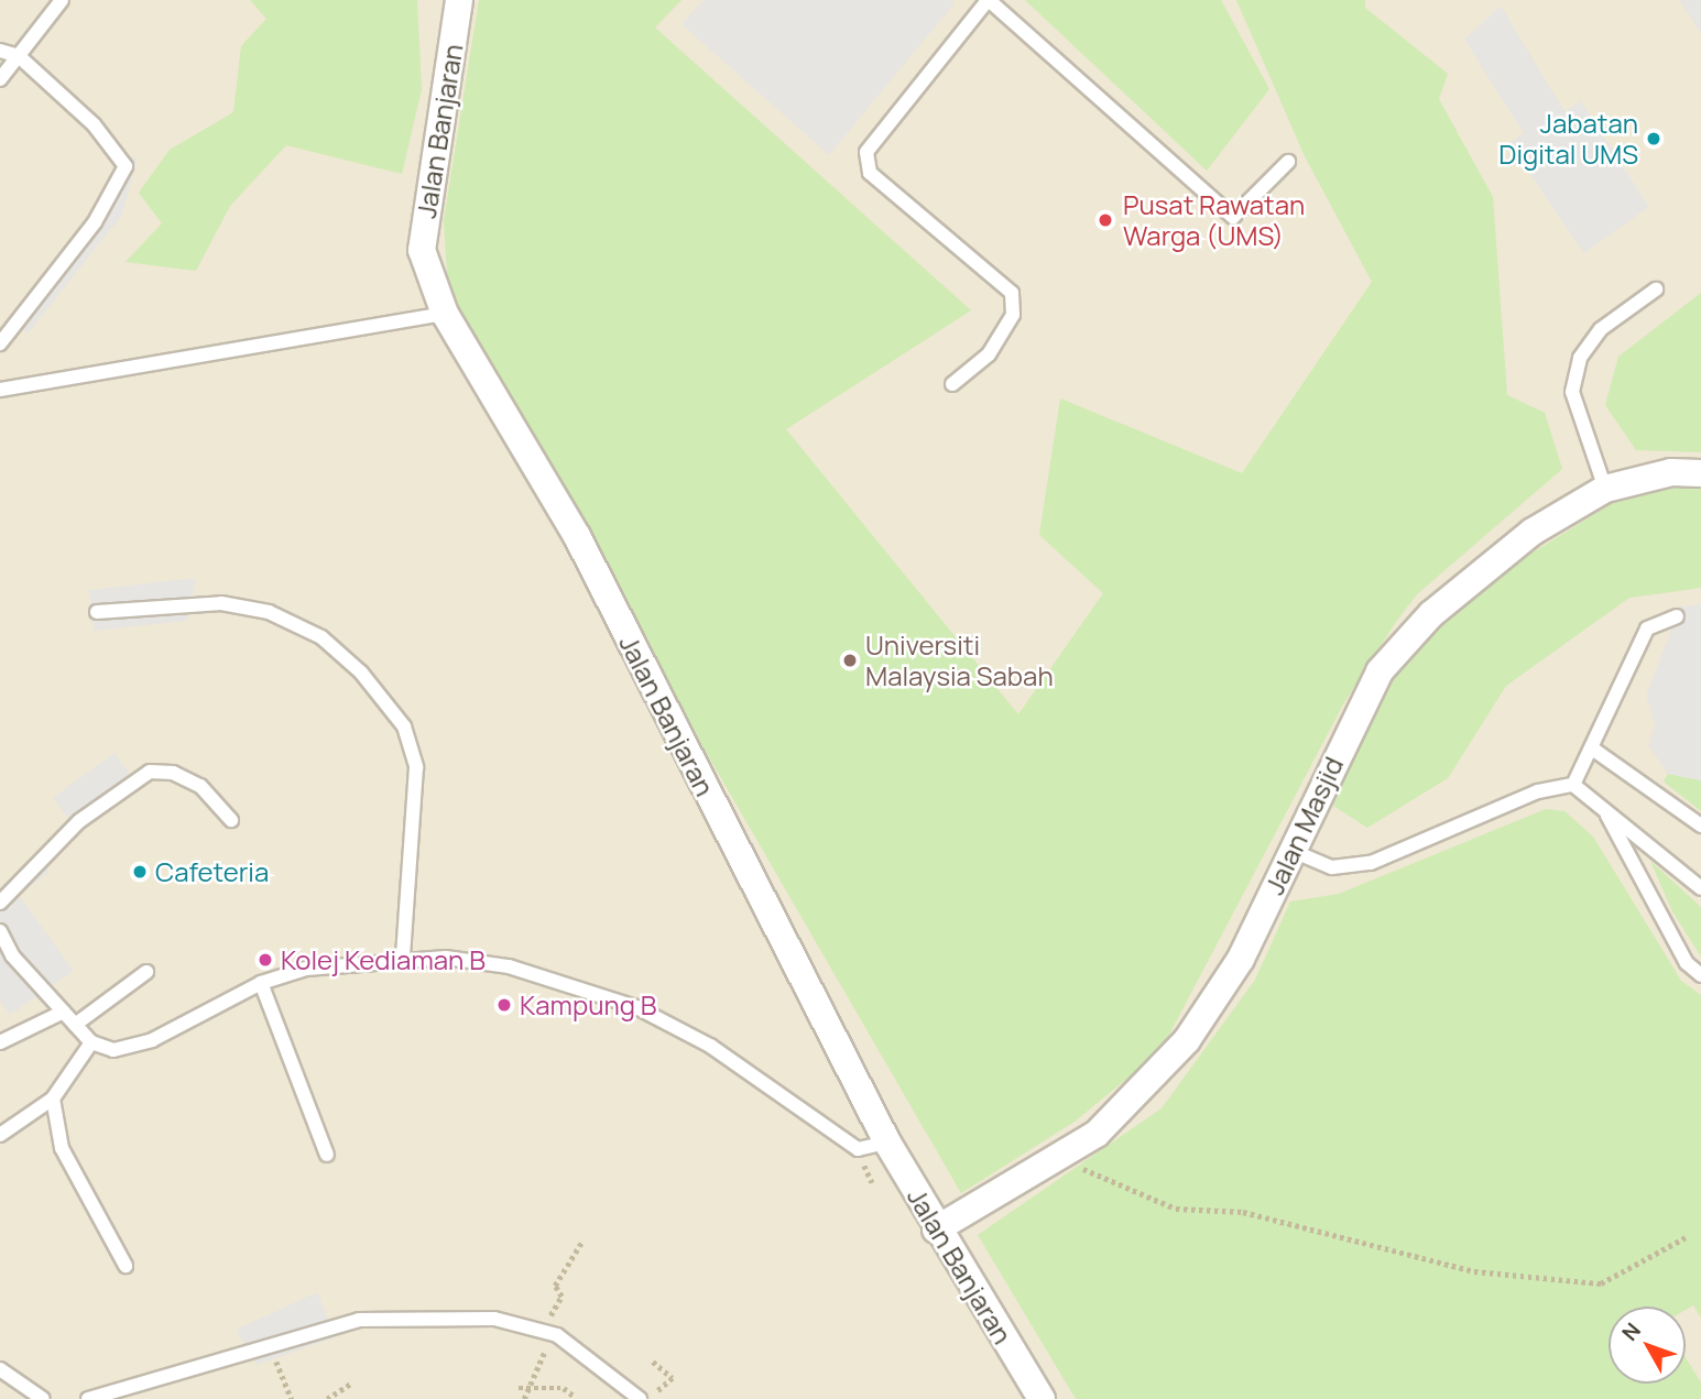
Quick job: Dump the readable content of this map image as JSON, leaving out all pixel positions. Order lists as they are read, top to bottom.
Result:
{
  "streets": {
    "street": ["Jalan Banjaran", "Jalan Masjid"]
  },
  "crossings": [
    ["Jalan Banjaran", "Jalan Masjid"]
  ],
  "places": [
    "Jabatan Digital UMS",
    "Pusat Rawatan Warga (UMS)",
    "Universiti Malaysia Sabah",
    "Cafeteria",
    "Kolej Kediaman B",
    "Kampung B"
  ],
  "north": "top left"
}
